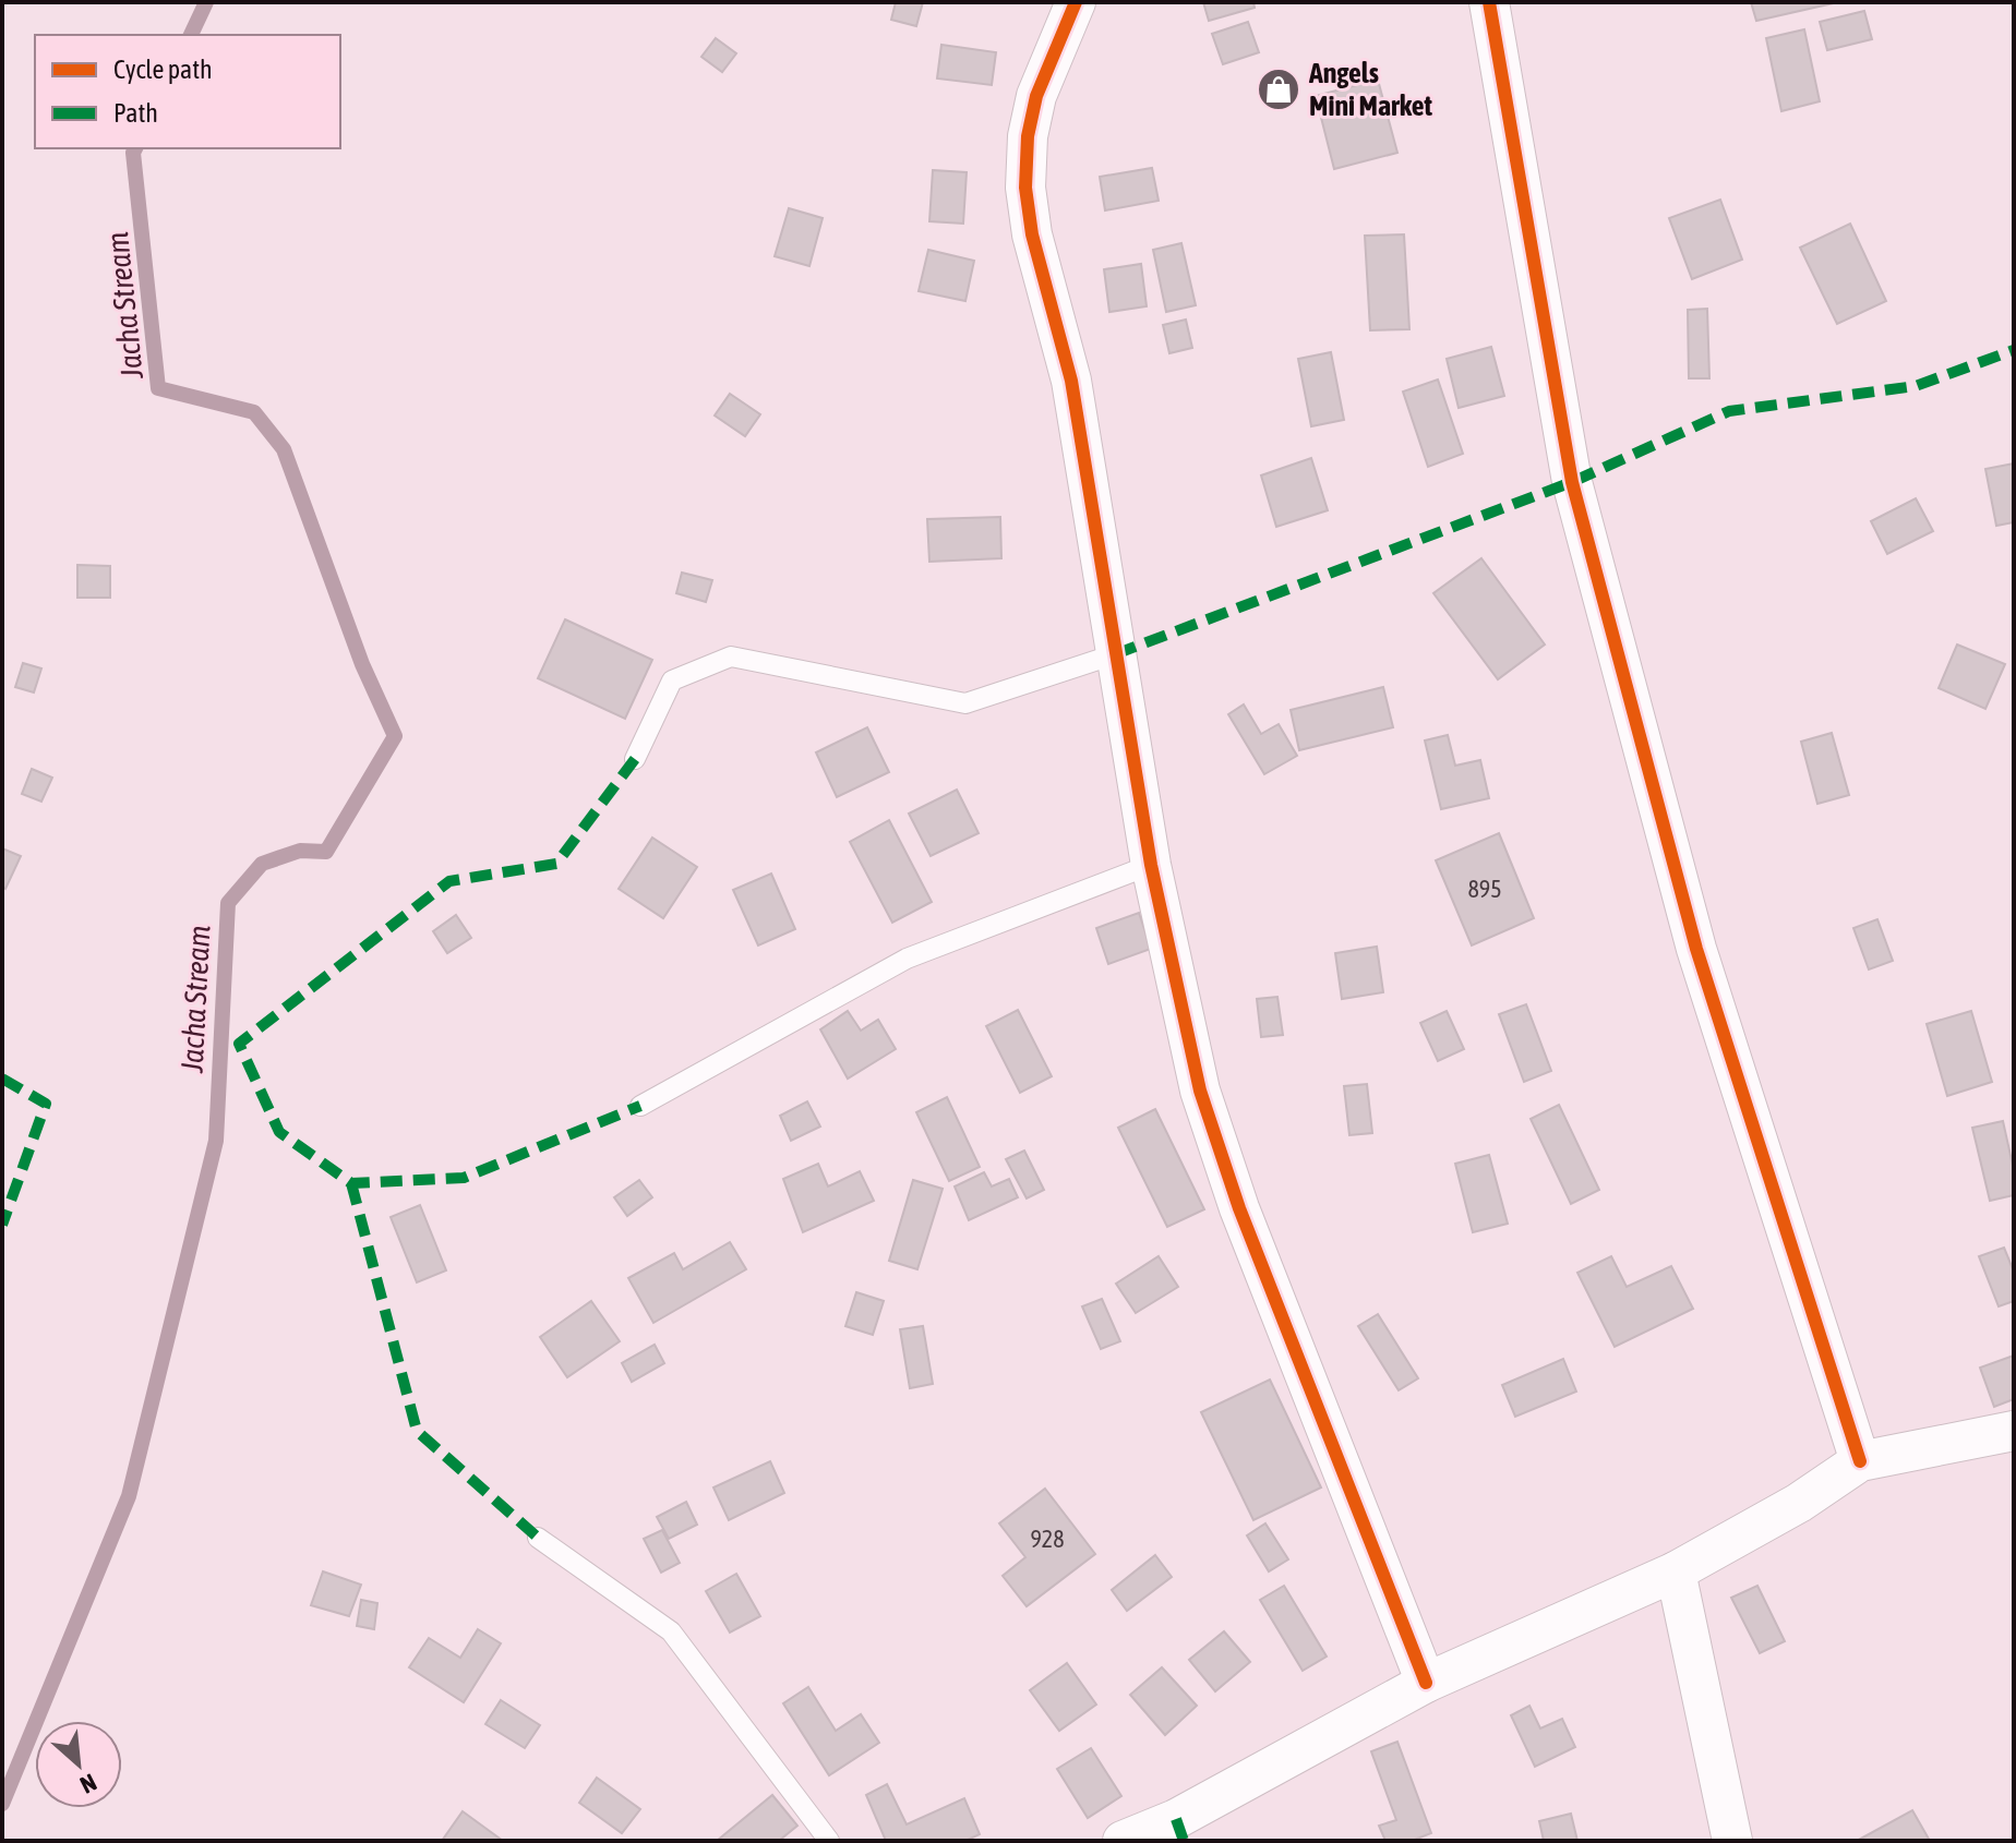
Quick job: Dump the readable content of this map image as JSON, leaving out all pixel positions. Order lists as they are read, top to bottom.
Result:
{
  "water": ["Jacha Stream"],
  "places": {
    "shop": ["Angels Mini Market"]
  },
  "house_numbers": ["895", "928"],
  "legend": ["Cycle path", "Path"],
  "north": "bottom right"
}
